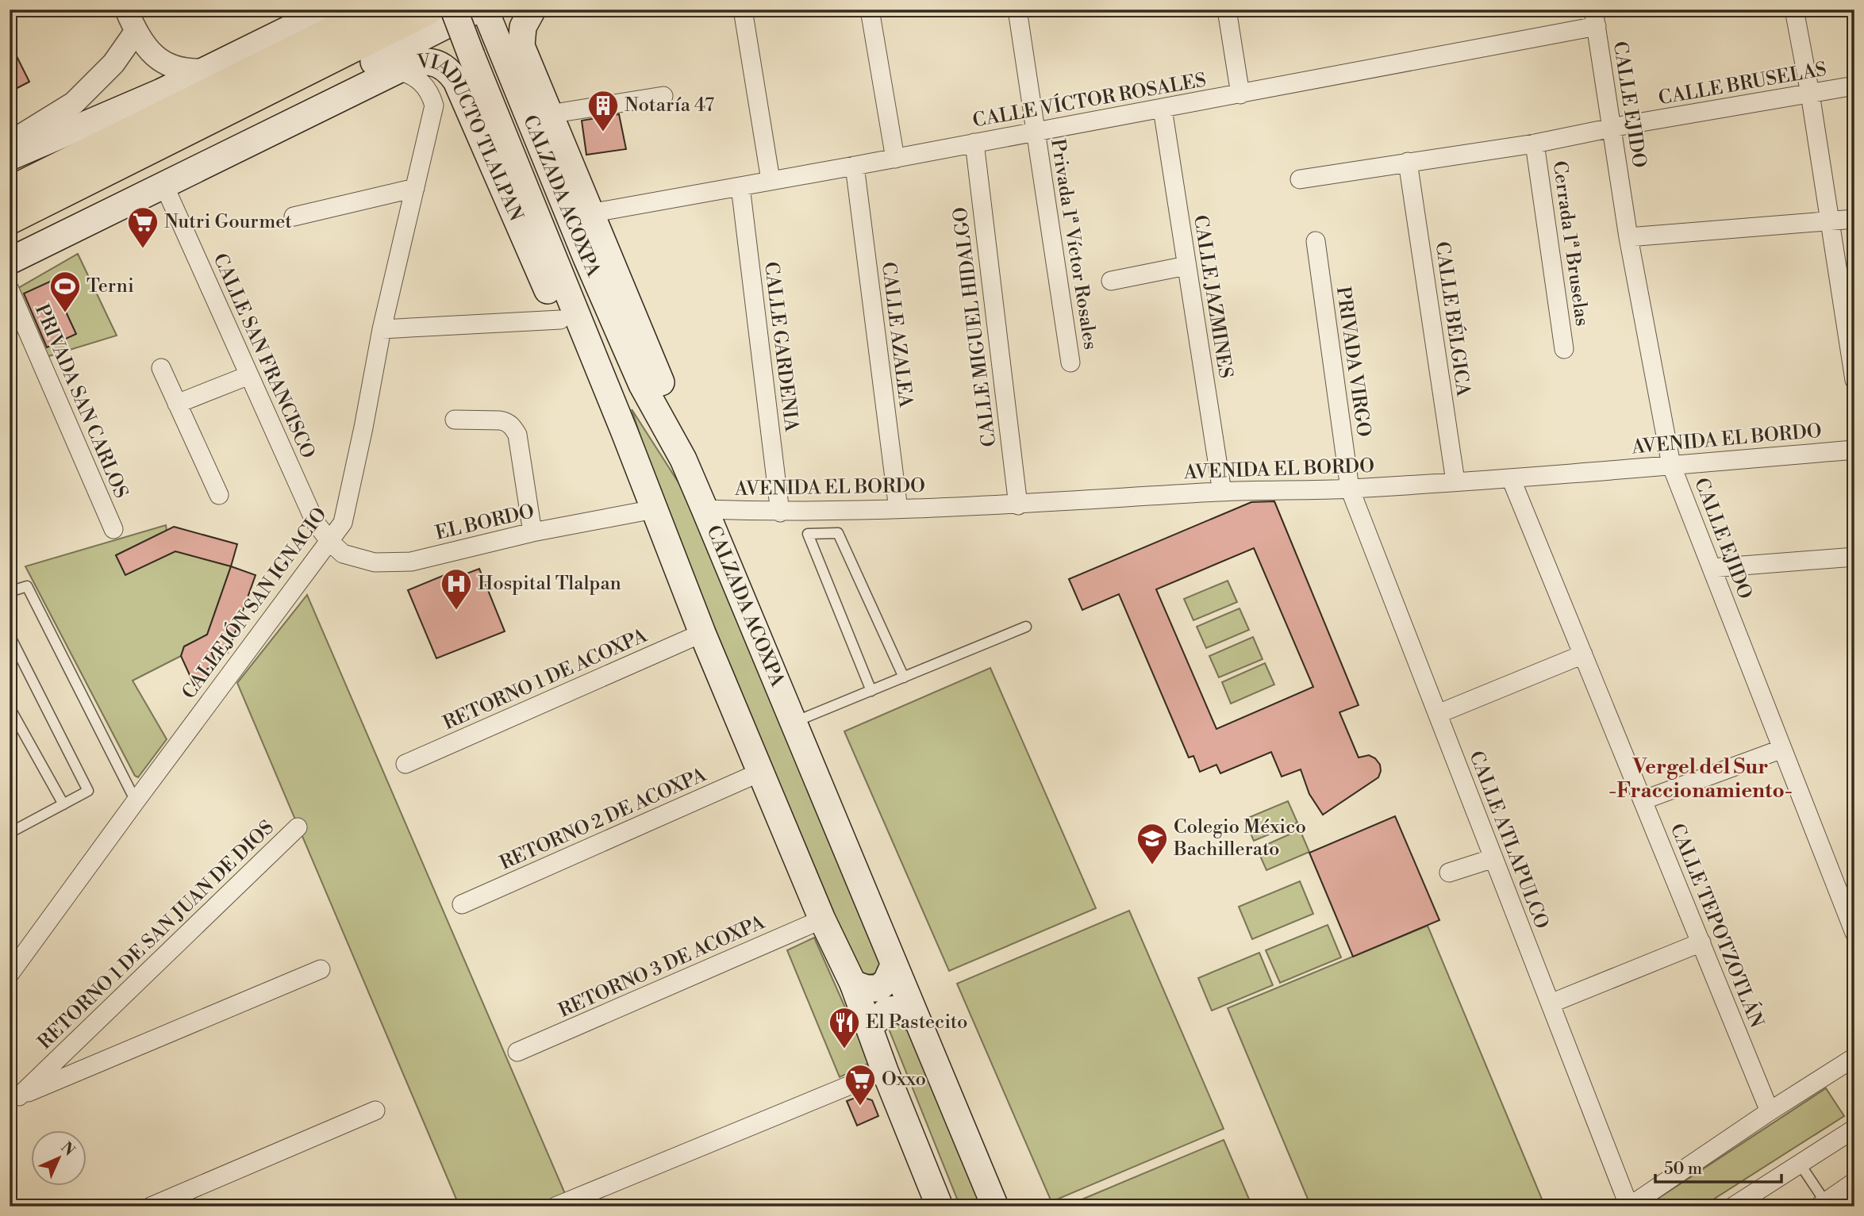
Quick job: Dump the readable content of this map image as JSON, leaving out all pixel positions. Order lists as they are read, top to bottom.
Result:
{
  "streets": {
    "main road": ["VIADUCTO TLALPAN", "CALZADA ACOXPA"],
    "street": [
      "CALLE BRUSELAS",
      "CALLE VÍCTOR ROSALES",
      "CALLE EJIDO",
      "Cerrada 1ª Bruselas",
      "Privada 1ª Víctor Rosales",
      "CALLE JAZMINES",
      "CALLE BÉLGICA",
      "CALLE MIGUEL HIDALGO",
      "CALLE AZALEA",
      "CALLE GARDENIA",
      "CALLE SAN FRANCISCO",
      "PRIVADA VIRGO",
      "PRIVADA SAN CARLOS",
      "AVENIDA EL BORDO",
      "EL BORDO",
      "CALLEJÓN SAN IGNACIO",
      "RETORNO 1 DE ACOXPA",
      "RETORNO 2 DE ACOXPA",
      "CALLE ATLAPULCO",
      "CALLE TEPOTZOTLÁN",
      "RETORNO 1 DE SAN JUAN DE DIOS",
      "RETORNO 3 DE ACOXPA"
    ]
  },
  "crossings": [
    ["CALLE BRUSELAS", "CALLE EJIDO"],
    ["CALLE BRUSELAS", "Cerrada 1ª Bruselas"],
    ["CALLE BRUSELAS", "CALLE BÉLGICA"],
    ["CALLE VÍCTOR ROSALES", "CALLE EJIDO"],
    ["CALLE VÍCTOR ROSALES", "Privada 1ª Víctor Rosales"],
    ["CALLE VÍCTOR ROSALES", "CALLE JAZMINES"],
    ["CALLE VÍCTOR ROSALES", "CALLE MIGUEL HIDALGO"],
    ["CALLE VÍCTOR ROSALES", "CALLE AZALEA"],
    ["CALLE VÍCTOR ROSALES", "CALLE GARDENIA"],
    ["CALLE EJIDO", "AVENIDA EL BORDO"],
    ["VIADUCTO TLALPAN", "CALZADA ACOXPA"],
    ["VIADUCTO TLALPAN", "CALLE SAN FRANCISCO"],
    ["VIADUCTO TLALPAN", "EL BORDO"],
    ["CALZADA ACOXPA", "AVENIDA EL BORDO"],
    ["CALZADA ACOXPA", "EL BORDO"],
    ["CALZADA ACOXPA", "RETORNO 1 DE ACOXPA"],
    ["CALZADA ACOXPA", "RETORNO 2 DE ACOXPA"],
    ["CALZADA ACOXPA", "RETORNO 3 DE ACOXPA"],
    ["CALLE JAZMINES", "AVENIDA EL BORDO"],
    ["CALLE BÉLGICA", "AVENIDA EL BORDO"],
    ["CALLE MIGUEL HIDALGO", "AVENIDA EL BORDO"],
    ["CALLE AZALEA", "AVENIDA EL BORDO"],
    ["CALLE GARDENIA", "AVENIDA EL BORDO"],
    ["CALLE SAN FRANCISCO", "EL BORDO"],
    ["CALLE SAN FRANCISCO", "CALLEJÓN SAN IGNACIO"],
    ["PRIVADA VIRGO", "AVENIDA EL BORDO"],
    ["PRIVADA VIRGO", "CALLE ATLAPULCO"],
    ["AVENIDA EL BORDO", "CALLE ATLAPULCO"],
    ["AVENIDA EL BORDO", "CALLE TEPOTZOTLÁN"],
    ["EL BORDO", "CALLEJÓN SAN IGNACIO"]
  ],
  "districts": ["Vergel del Sur -Fraccionamiento-"],
  "places": {
    "building": ["Notaría 47"],
    "supermarket": ["Nutri Gourmet", "Oxxo"],
    "sports": ["Terni"],
    "hospital": ["Hospital Tlalpan"],
    "school or university": ["Colegio México Bachillerato"],
    "restaurant": ["El Pastecito"]
  },
  "scale_bar": "50 m",
  "north": "top right"
}
